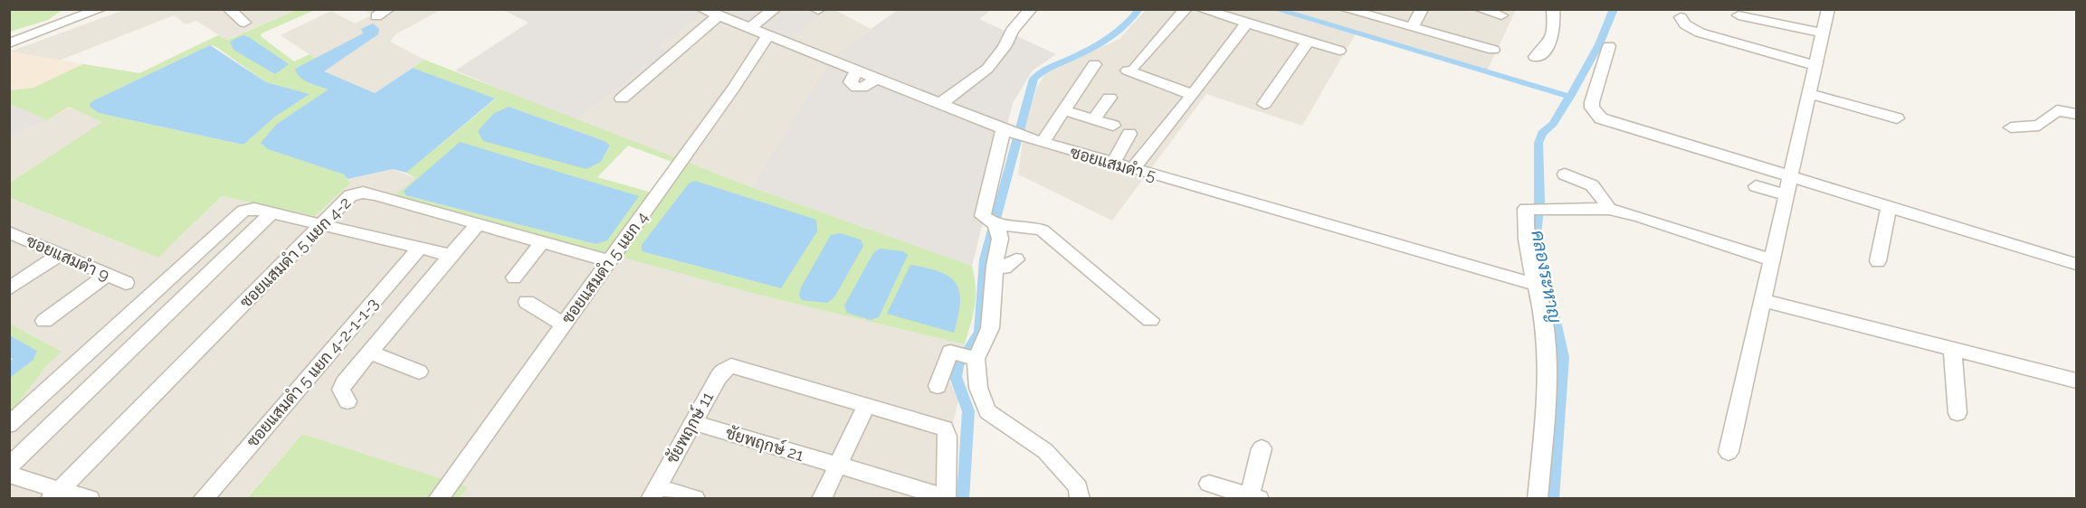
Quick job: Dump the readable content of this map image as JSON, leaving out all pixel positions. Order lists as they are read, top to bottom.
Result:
{
  "streets": {
    "street": [
      "ซอยแสมดำ 5",
      "ซอยแสมดำ 5 แยก 4-2",
      "ซอยแสมดำ 9",
      "ซอยแสมดำ 5 แยก 4",
      "ซอยแสมดำ 5 แยก 4-2-1-1-3",
      "ชัยพฤกษ์ 11",
      "ชัยพฤกษ์ 21"
    ]
  },
  "crossings": [
    ["ซอยแสมดำ 5", "ซอยแสมดำ 5 แยก 4"],
    ["ซอยแสมดำ 5 แยก 4-2", "ซอยแสมดำ 5 แยก 4"],
    ["ชัยพฤกษ์ 11", "ชัยพฤกษ์ 21"]
  ],
  "water": ["คลองระหาญ"]
}
